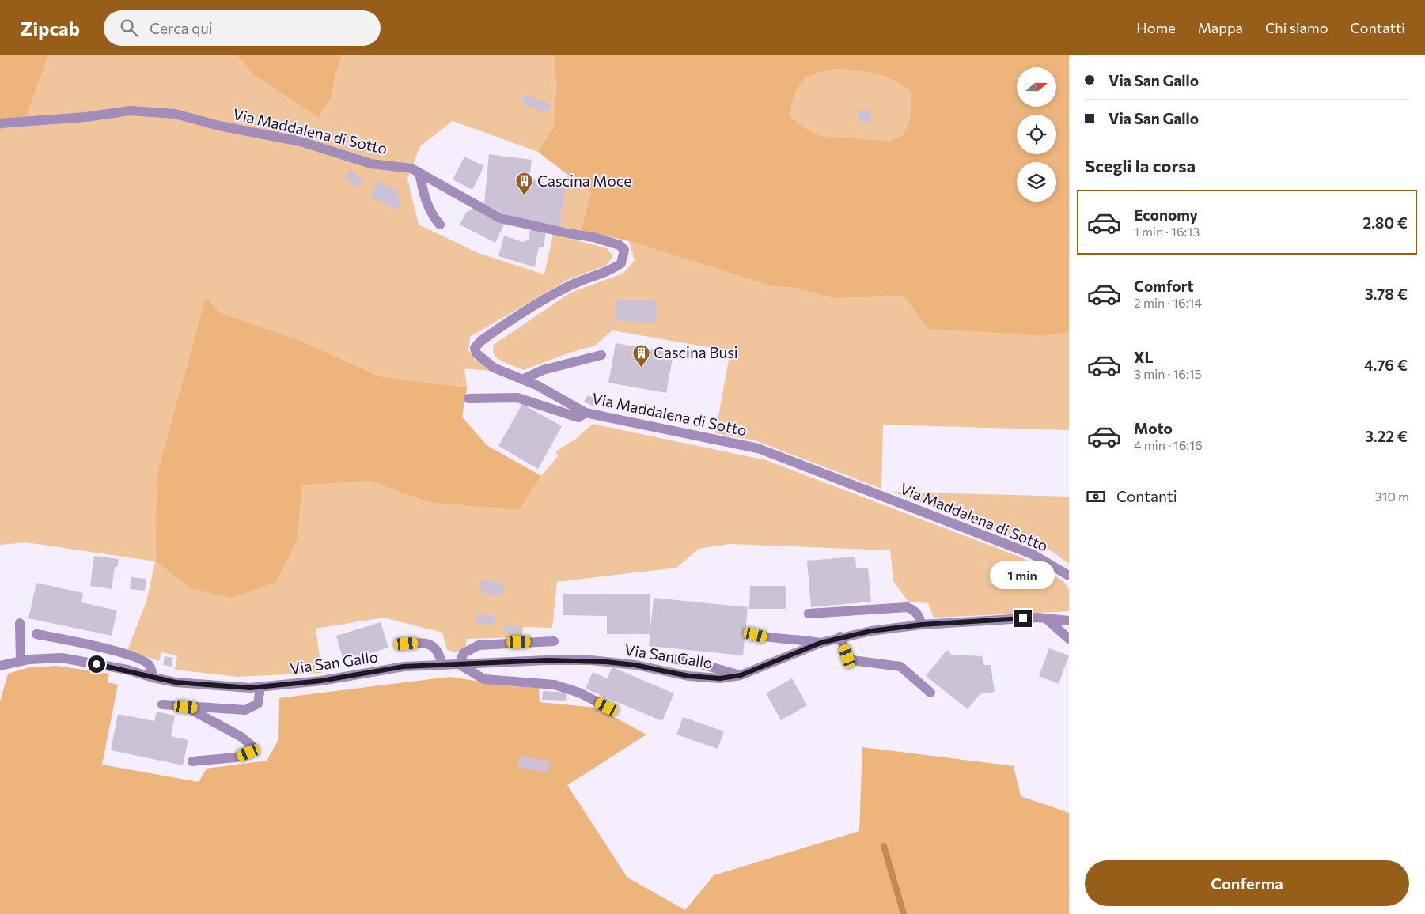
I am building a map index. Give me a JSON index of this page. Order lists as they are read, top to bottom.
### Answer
{
  "streets": {
    "street": ["Via Maddalena di Sotto", "Via San Gallo"]
  },
  "places": {
    "building": ["Cascina Moce", "Cascina Busi"]
  },
  "north": "right",
  "page": {
    "header": "Zipcab",
    "search": "Cerca qui",
    "nav": [
      "Home",
      "Mappa",
      "Chi siamo",
      "Contatti"
    ],
    "banner": ["Via San Gallo", "Via San Gallo"],
    "heading": "Scegli la corsa",
    "list": [
      {
        "name": "Economy",
        "note": "1 min · 16:13",
        "value": "2.80 €"
      },
      {
        "name": "Comfort",
        "note": "2 min · 16:14",
        "value": "3.78 €"
      },
      {
        "name": "XL",
        "note": "3 min · 16:15",
        "value": "4.76 €"
      },
      {
        "name": "Moto",
        "note": "4 min · 16:16",
        "value": "3.22 €"
      }
    ],
    "pay": ["Contanti", "310 m"],
    "bubble": "1 min",
    "buttons": "Conferma"
  }
}
